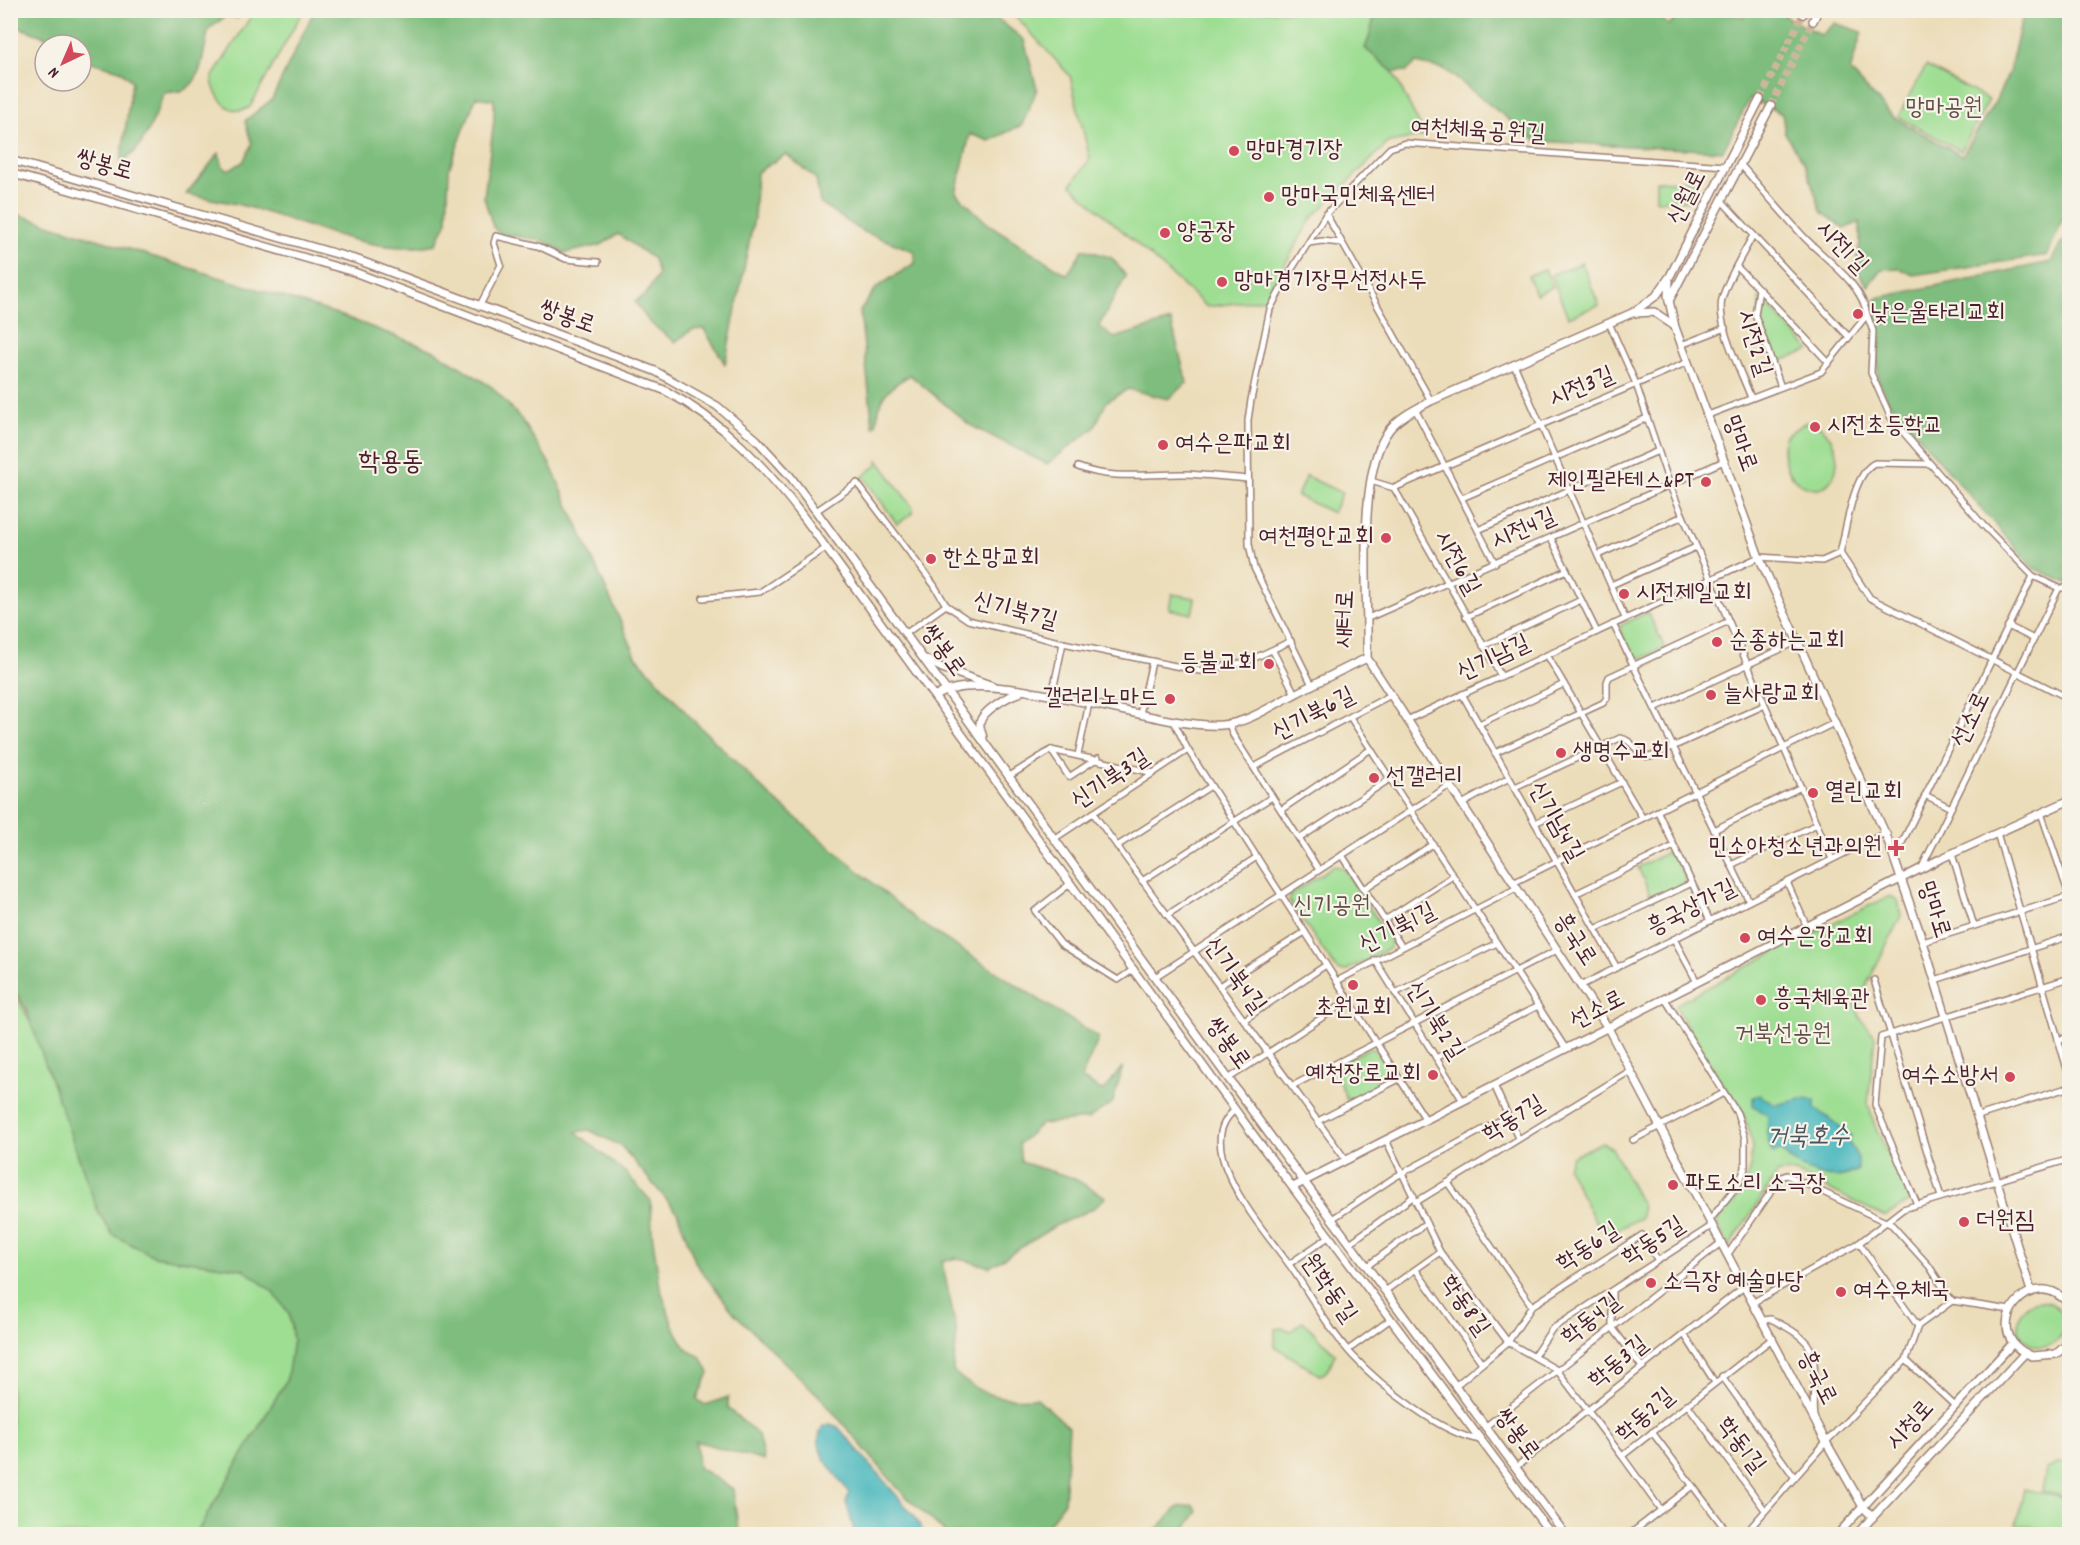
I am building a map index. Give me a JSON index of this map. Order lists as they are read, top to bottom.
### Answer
{
  "streets": {
    "street": [
      "여천체육공원길",
      "쌍봉로",
      "신월로",
      "시전1길",
      "시전2길",
      "시전3길",
      "망마로",
      "시전4길",
      "시전6길",
      "신기북7길",
      "새터로",
      "신기남길",
      "신기북6길",
      "선소로",
      "신기북3길",
      "신기남4길",
      "흥국상가길",
      "신기북1길",
      "흥국로",
      "신기북4길",
      "신기북2길",
      "학동7길",
      "학동5길",
      "학동6길",
      "원학동길",
      "학동8길",
      "학동4길",
      "학동3길",
      "학동2길",
      "시청로",
      "학동1길"
    ]
  },
  "crossings": [
    ["여천체육공원길", "신월로"],
    ["여천체육공원길", "신기북7길"],
    ["여천체육공원길", "새터로"],
    ["쌍봉로", "신기북7길"],
    ["쌍봉로", "새터로"],
    ["쌍봉로", "선소로"],
    ["쌍봉로", "신기북3길"],
    ["쌍봉로", "원학동길"],
    ["쌍봉로", "학동8길"],
    ["쌍봉로", "학동4길"],
    ["쌍봉로", "학동3길"],
    ["신월로", "시전1길"],
    ["신월로", "망마로"],
    ["신월로", "새터로"],
    ["시전3길", "시전4길"],
    ["시전3길", "새터로"],
    ["시전3길", "신기남길"],
    ["시전3길", "흥국상가길"],
    ["시전3길", "신기북1길"],
    ["망마로", "신기남길"],
    ["망마로", "선소로"],
    ["망마로", "흥국상가길"],
    ["망마로", "신기북1길"],
    ["시전4길", "시전6길"],
    ["시전4길", "새터로"],
    ["시전4길", "신기남길"],
    ["시전6길", "신기남길"],
    ["새터로", "신기북6길"],
    ["새터로", "흥국로"],
    ["신기남길", "신기남4길"],
    ["신기남길", "흥국로"],
    ["신기북6길", "신기북1길"],
    ["신기북6길", "흥국로"],
    ["선소로", "신기북1길"],
    ["선소로", "흥국로"],
    ["선소로", "신기북4길"],
    ["선소로", "신기북2길"],
    ["선소로", "학동8길"],
    ["신기북3길", "신기북4길"],
    ["신기남4길", "흥국상가길"],
    ["신기남4길", "신기북1길"],
    ["흥국상가길", "흥국로"],
    ["신기북1길", "흥국로"],
    ["신기북1길", "신기북2길"],
    ["흥국로", "학동7길"],
    ["흥국로", "학동5길"],
    ["흥국로", "학동4길"],
    ["흥국로", "학동3길"],
    ["흥국로", "학동2길"],
    ["흥국로", "시청로"],
    ["흥국로", "학동1길"],
    ["학동7길", "학동8길"],
    ["학동5길", "학동6길"],
    ["학동5길", "학동8길"],
    ["학동6길", "학동8길"],
    ["학동8길", "학동4길"],
    ["학동8길", "학동3길"],
    ["학동8길", "학동2길"],
    ["학동2길", "학동1길"]
  ],
  "districts": ["학용동"],
  "water": ["거북호수"],
  "parks": ["망마공원", "신기공원", "거북선공원"],
  "places": {
    "other": [
      "망마경기장",
      "망마국민체육센터",
      "양궁장",
      "망마경기장무선정사두",
      "낮은울타리교회",
      "시전초등학교",
      "여수은파교회",
      "제인필라테스&PT",
      "여천평안교회",
      "한소망교회",
      "시전제일교회",
      "순종하는교회",
      "등불교회",
      "늘사랑교회",
      "갤러리노마드",
      "생명수교회",
      "선갤러리",
      "열린교회",
      "여수은강교회",
      "초원교회",
      "흥국체육관",
      "예천장로교회",
      "여수소방서",
      "파도소리 소극장",
      "더원짐",
      "소극장 예술마당",
      "여수우체국"
    ],
    "health": ["민소아청소년과의원"]
  },
  "north": "bottom left"
}
